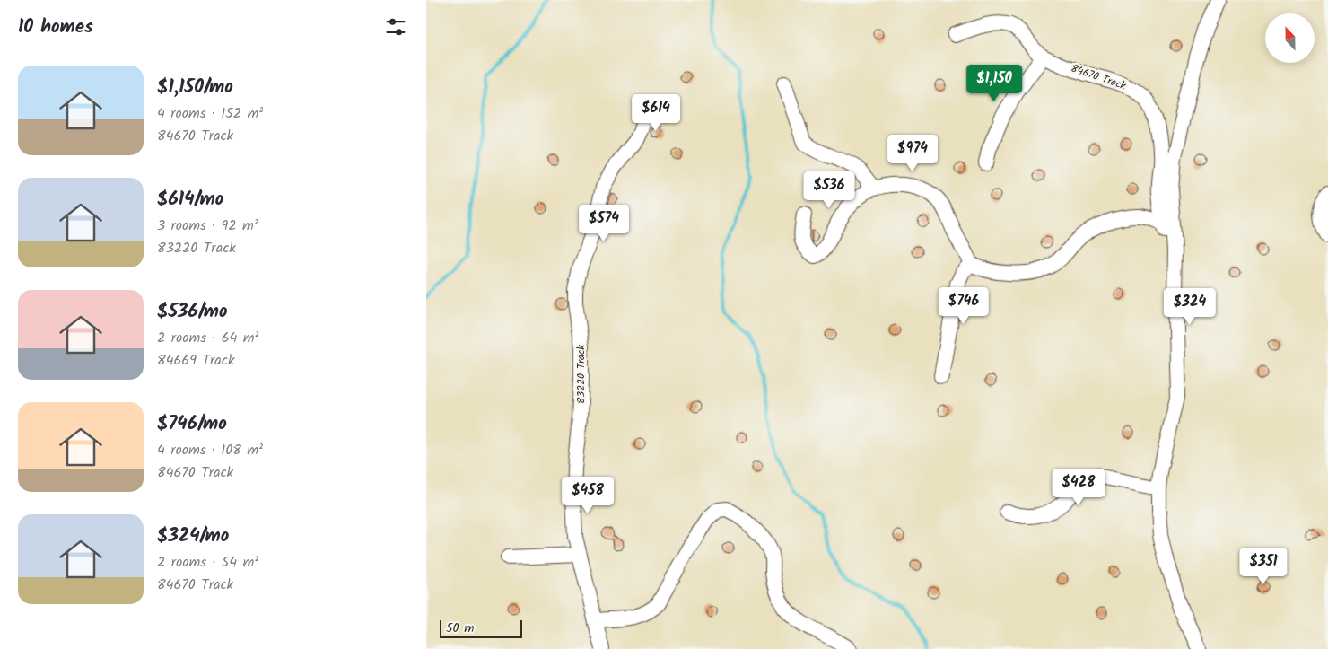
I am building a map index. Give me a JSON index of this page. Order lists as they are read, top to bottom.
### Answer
{
  "streets": {
    "street": ["84670 Track", "83220 Track"]
  },
  "scale_bar": "50 m",
  "north": "top",
  "page": {
    "heading": "10 homes",
    "list": [
      {
        "name": "$1,150/mo",
        "note": "4 rooms · 152 m² · 84670 Track"
      },
      {
        "name": "$614/mo",
        "note": "3 rooms · 92 m² · 83220 Track"
      },
      {
        "name": "$536/mo",
        "note": "2 rooms · 64 m² · 84669 Track"
      },
      {
        "name": "$746/mo",
        "note": "4 rooms · 108 m² · 84670 Track"
      },
      {
        "name": "$324/mo",
        "note": "2 rooms · 54 m² · 84670 Track"
      }
    ],
    "price": [
      "$1,150",
      "$614",
      "$974",
      "$536",
      "$574",
      "$746",
      "$324",
      "$428",
      "$458",
      "$351"
    ],
    "scale": "50 m"
  }
}
